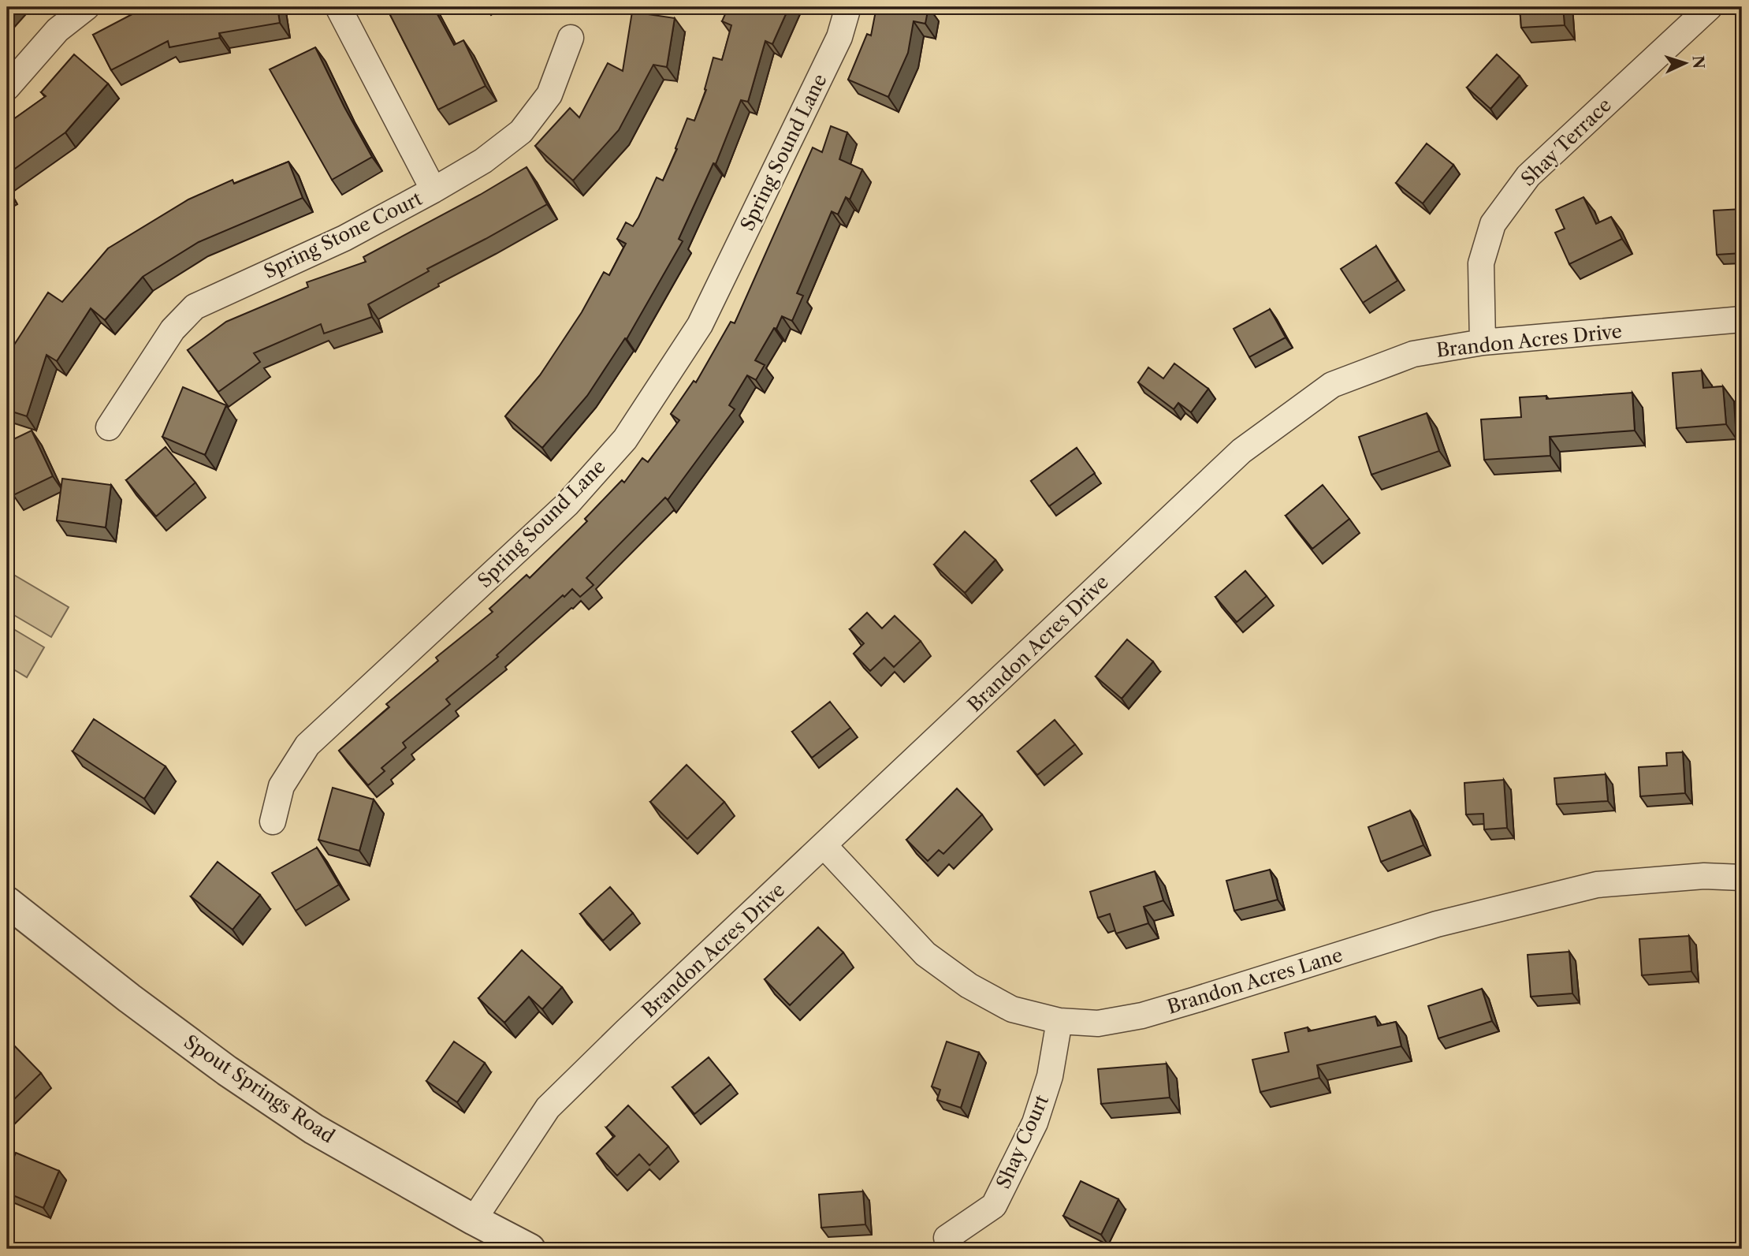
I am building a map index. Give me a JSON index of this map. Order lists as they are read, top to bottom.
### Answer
{
  "streets": {
    "street": [
      "Shay Terrace",
      "Spring Sound Lane",
      "Spring Stone Court",
      "Brandon Acres Drive",
      "Brandon Acres Lane",
      "Spout Springs Road",
      "Shay Court"
    ]
  },
  "crossings": [
    ["Shay Terrace", "Brandon Acres Drive"],
    ["Brandon Acres Drive", "Brandon Acres Lane"],
    ["Brandon Acres Drive", "Spout Springs Road"],
    ["Brandon Acres Lane", "Shay Court"]
  ],
  "north": "right"
}
